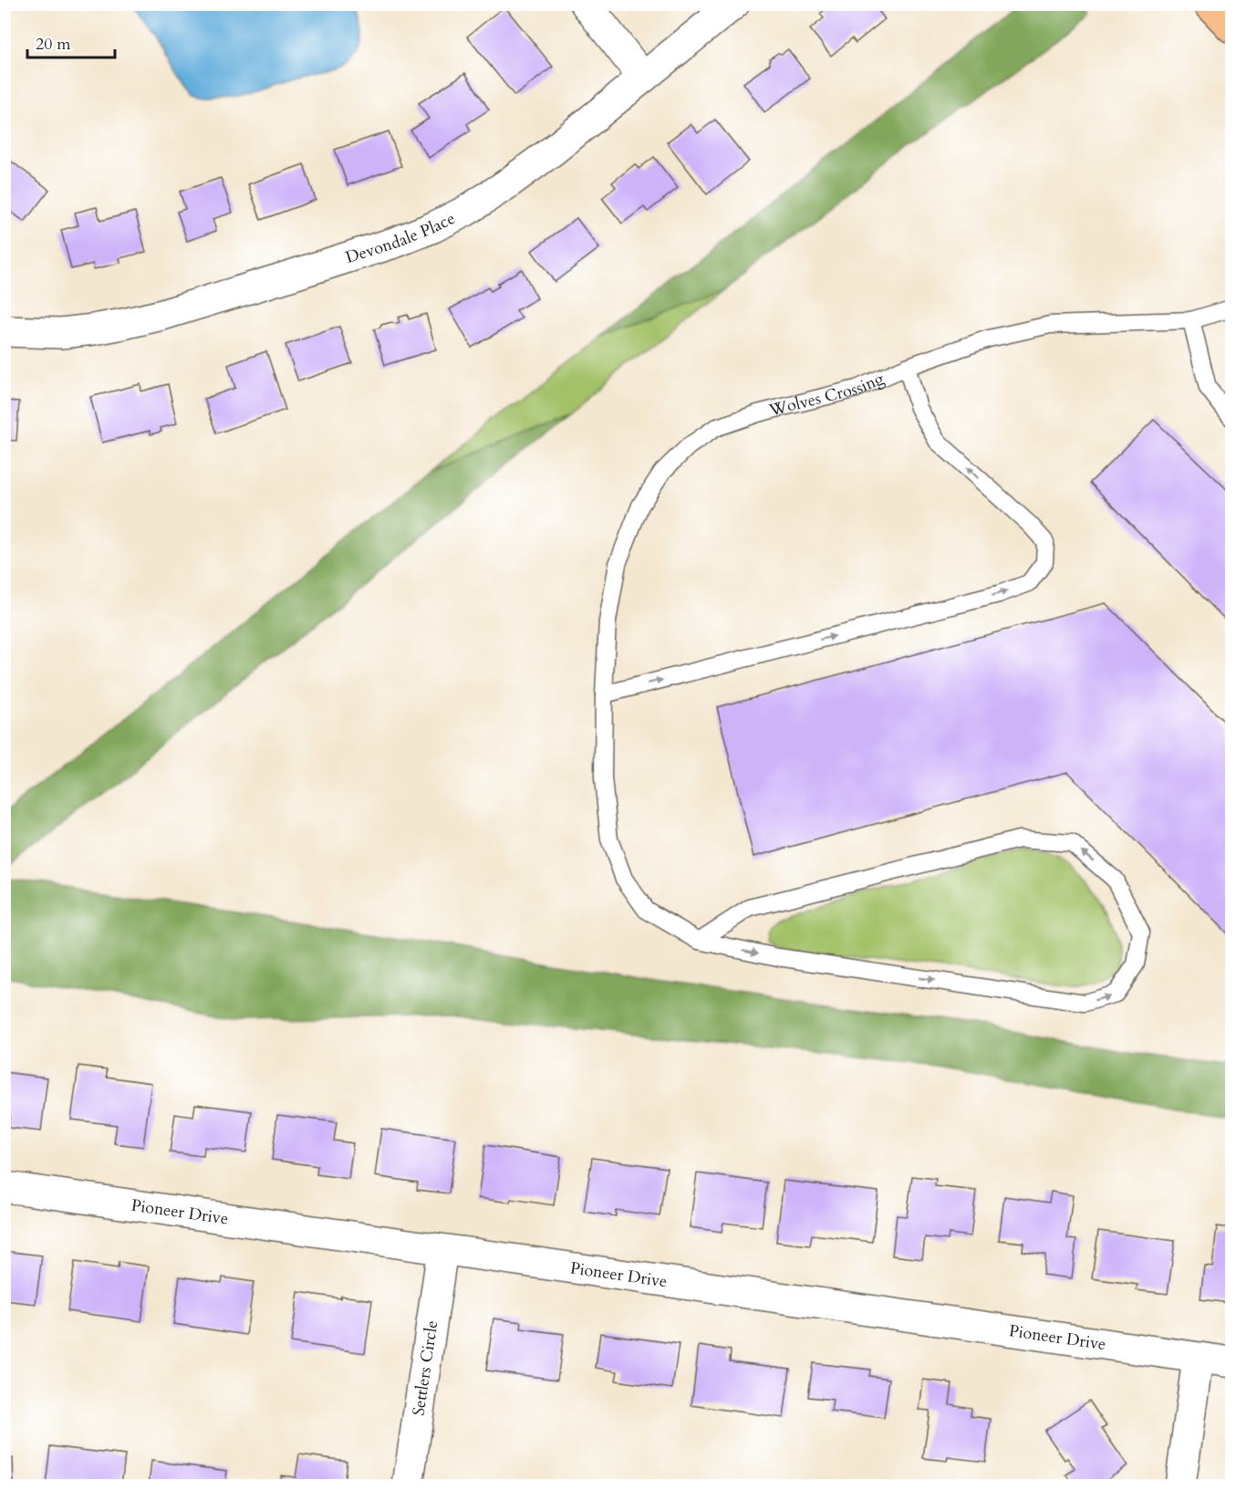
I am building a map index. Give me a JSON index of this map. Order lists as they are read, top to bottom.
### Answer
{
  "streets": {
    "street": ["Devondale Place", "Pioneer Drive", "Settlers Circle"],
    "lane": ["Wolves Crossing"]
  },
  "crossings": [
    ["Pioneer Drive", "Settlers Circle"]
  ],
  "scale_bar": "20 m"
}
